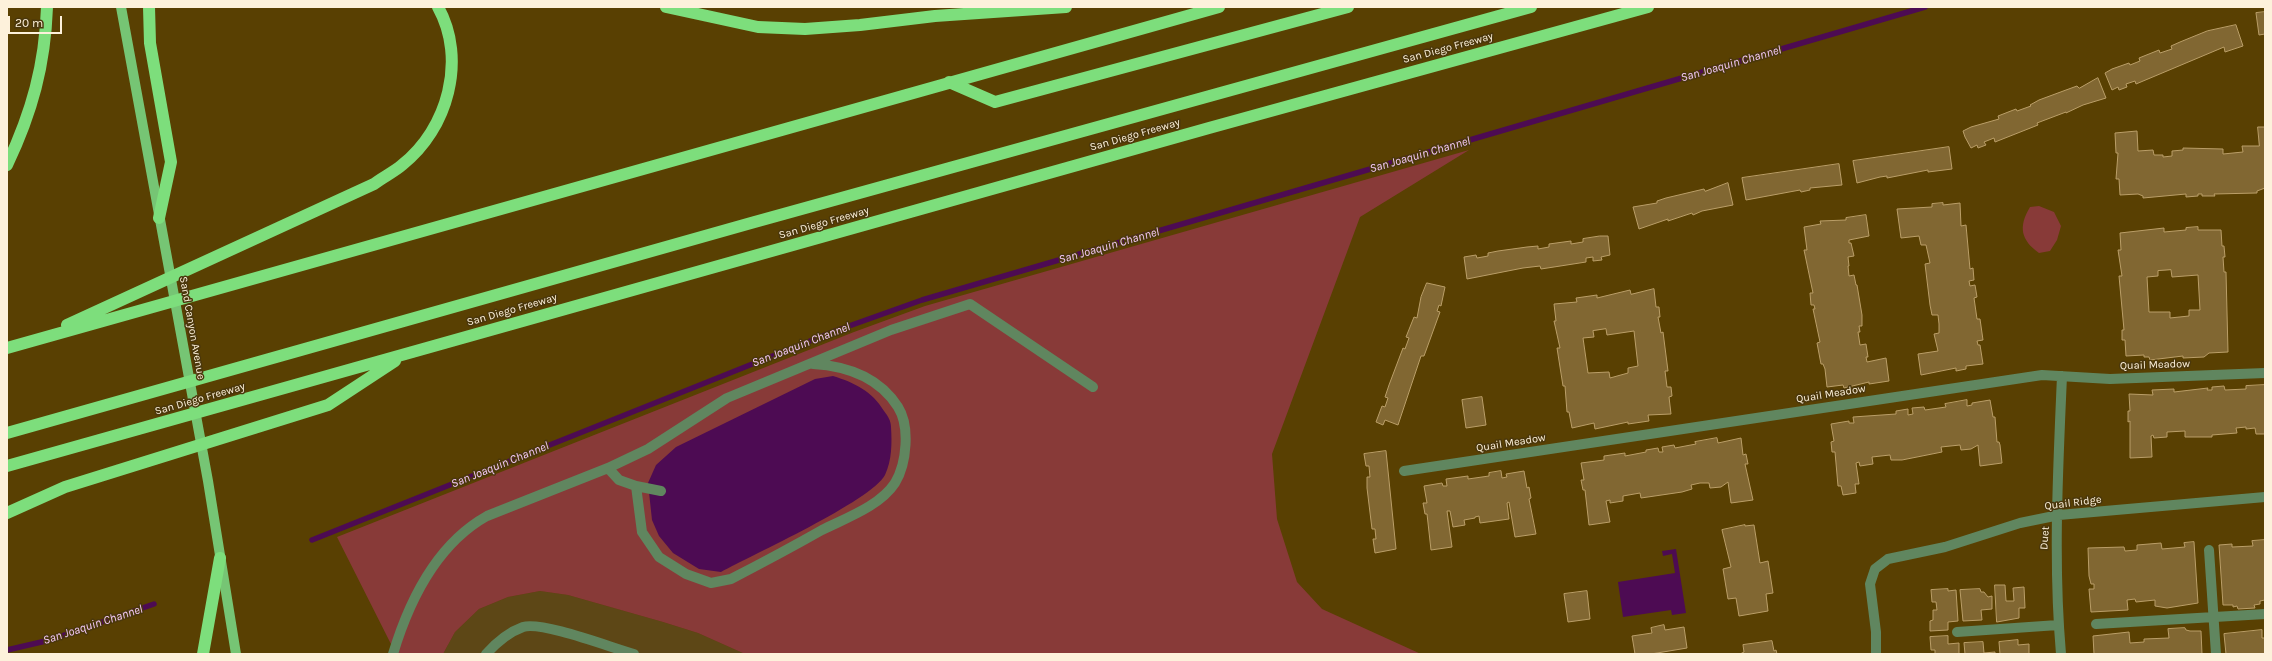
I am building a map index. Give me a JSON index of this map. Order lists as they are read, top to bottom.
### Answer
{
  "streets": {
    "highway": ["San Diego Freeway"],
    "main road": ["Sand Canyon Avenue"],
    "street": ["Quail Meadow", "Quail Ridge", "Duet"]
  },
  "crossings": [
    ["Quail Meadow", "Duet"],
    ["Quail Ridge", "Duet"]
  ],
  "water": ["San Joaquin Channel"],
  "scale_bar": "20 m"
}
